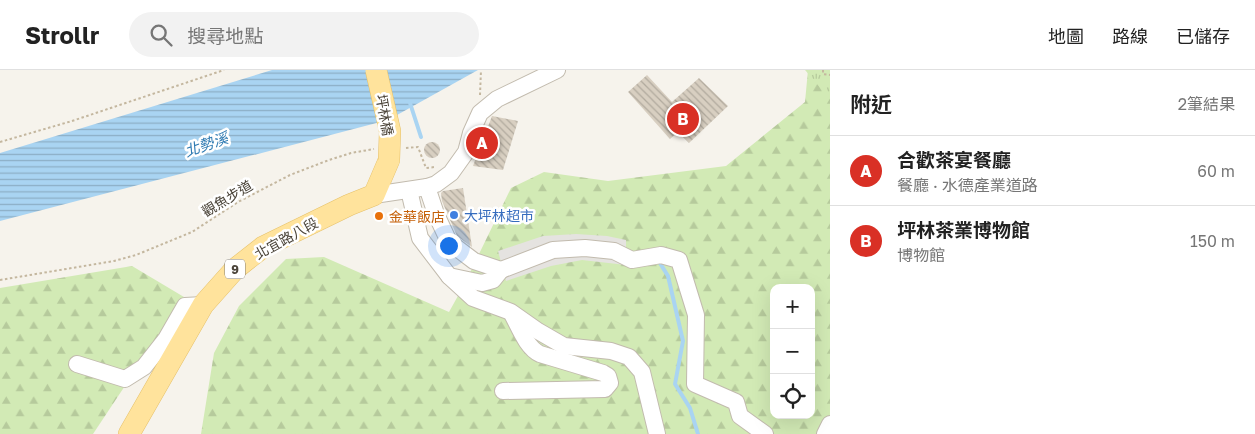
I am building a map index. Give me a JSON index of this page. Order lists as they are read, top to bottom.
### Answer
{
  "streets": {
    "main road": ["坪林橋", "北宜路八段", "9"],
    "path": ["觀魚步道"]
  },
  "crossings": [
    ["坪林橋", "觀魚步道"]
  ],
  "water": ["北勢溪"],
  "places": ["大坪林超市", "金華飯店"],
  "page": {
    "header": "Strollr",
    "search": "搜尋地點",
    "nav": ["地圖", "路線", "已儲存"],
    "heading": ["附近", "2筆結果"],
    "pins": ["B", "A"],
    "list": [
      {
        "mark": "A",
        "name": "合歡茶宴餐廳",
        "note": "餐廳 · 水德產業道路",
        "value": "60 m"
      },
      {
        "mark": "B",
        "name": "坪林茶業博物館",
        "note": "博物館",
        "value": "150 m"
      }
    ],
    "map_buttons": ["+", "−"]
  }
}
